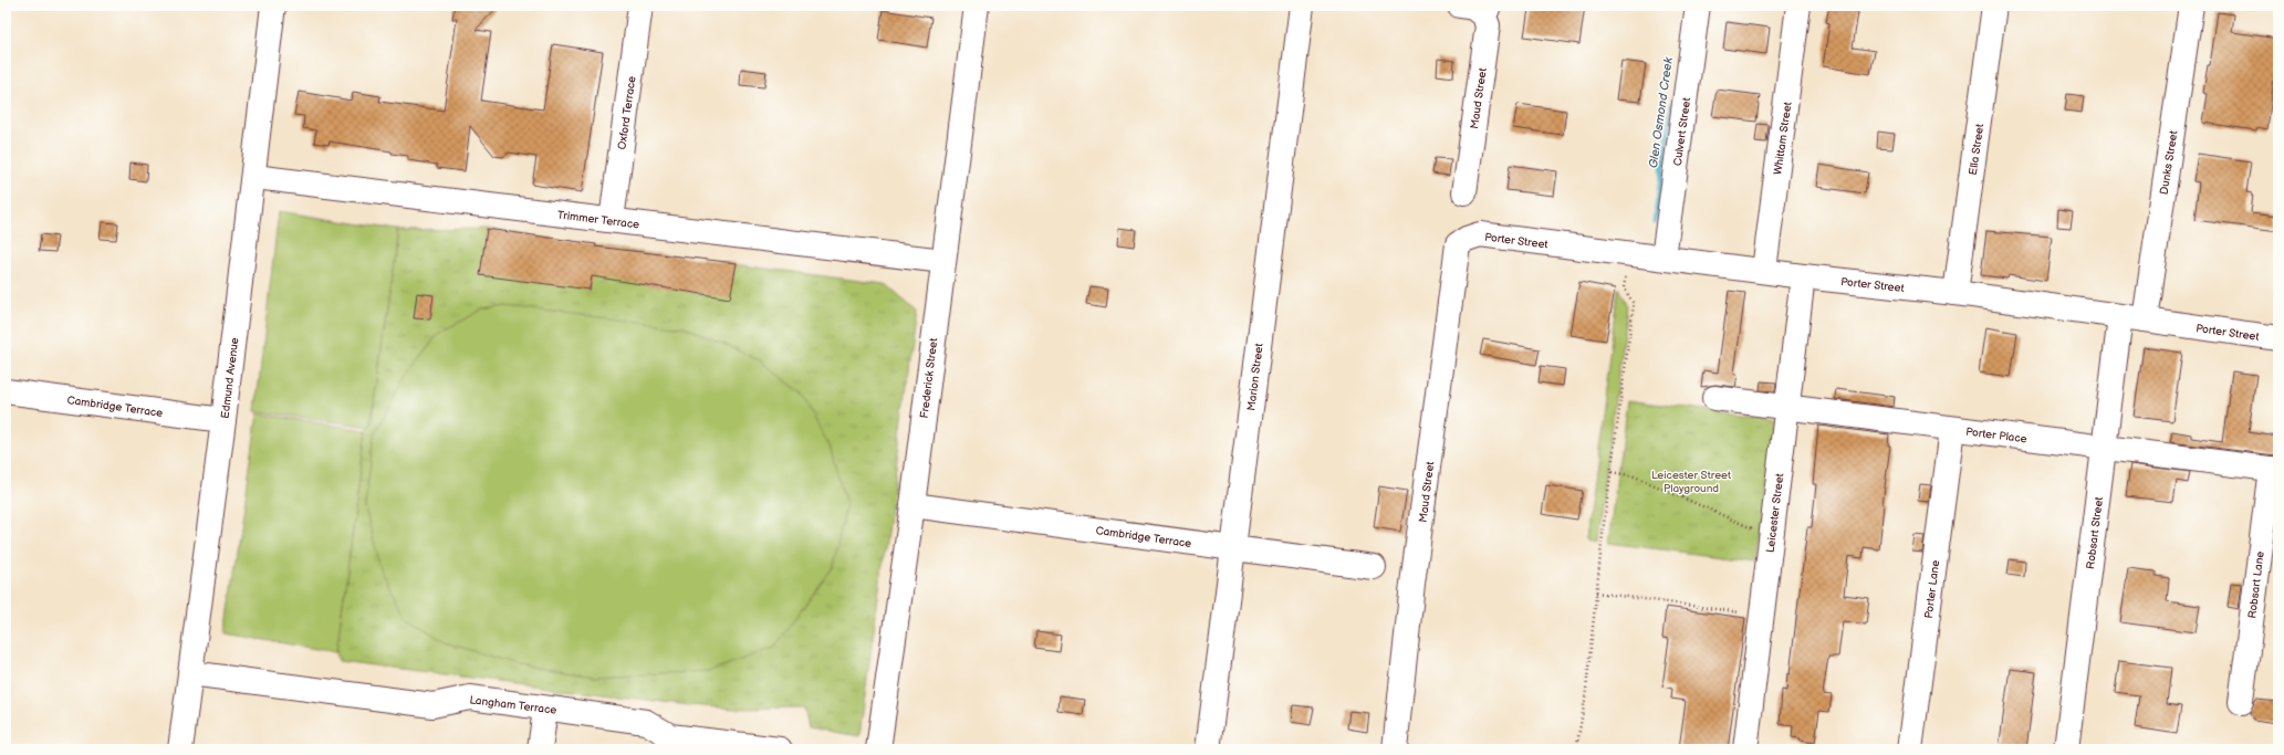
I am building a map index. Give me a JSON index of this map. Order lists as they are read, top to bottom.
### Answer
{
  "streets": {
    "street": [
      "Maud Street",
      "Oxford Terrace",
      "Culvert Street",
      "Whittam Street",
      "Ella Street",
      "Dunks Street",
      "Trimmer Terrace",
      "Porter Street",
      "Marion Street",
      "Edmund Avenue",
      "Frederick Street",
      "Cambridge Terrace",
      "Porter Place",
      "Leicester Street",
      "Robsart Street",
      "Robsart Lane",
      "Porter Lane",
      "Langham Terrace"
    ]
  },
  "crossings": [
    ["Maud Street", "Porter Street"],
    ["Oxford Terrace", "Trimmer Terrace"],
    ["Culvert Street", "Porter Street"],
    ["Whittam Street", "Porter Street"],
    ["Ella Street", "Porter Street"],
    ["Dunks Street", "Porter Street"],
    ["Trimmer Terrace", "Edmund Avenue"],
    ["Trimmer Terrace", "Frederick Street"],
    ["Porter Street", "Leicester Street"],
    ["Porter Street", "Robsart Street"],
    ["Marion Street", "Cambridge Terrace"],
    ["Edmund Avenue", "Cambridge Terrace"],
    ["Edmund Avenue", "Langham Terrace"],
    ["Frederick Street", "Cambridge Terrace"],
    ["Porter Place", "Leicester Street"],
    ["Porter Place", "Robsart Street"],
    ["Porter Place", "Robsart Lane"],
    ["Porter Place", "Porter Lane"]
  ],
  "water": ["Glen Osmond Creek"],
  "parks": ["Leicester Street Playground"]
}
